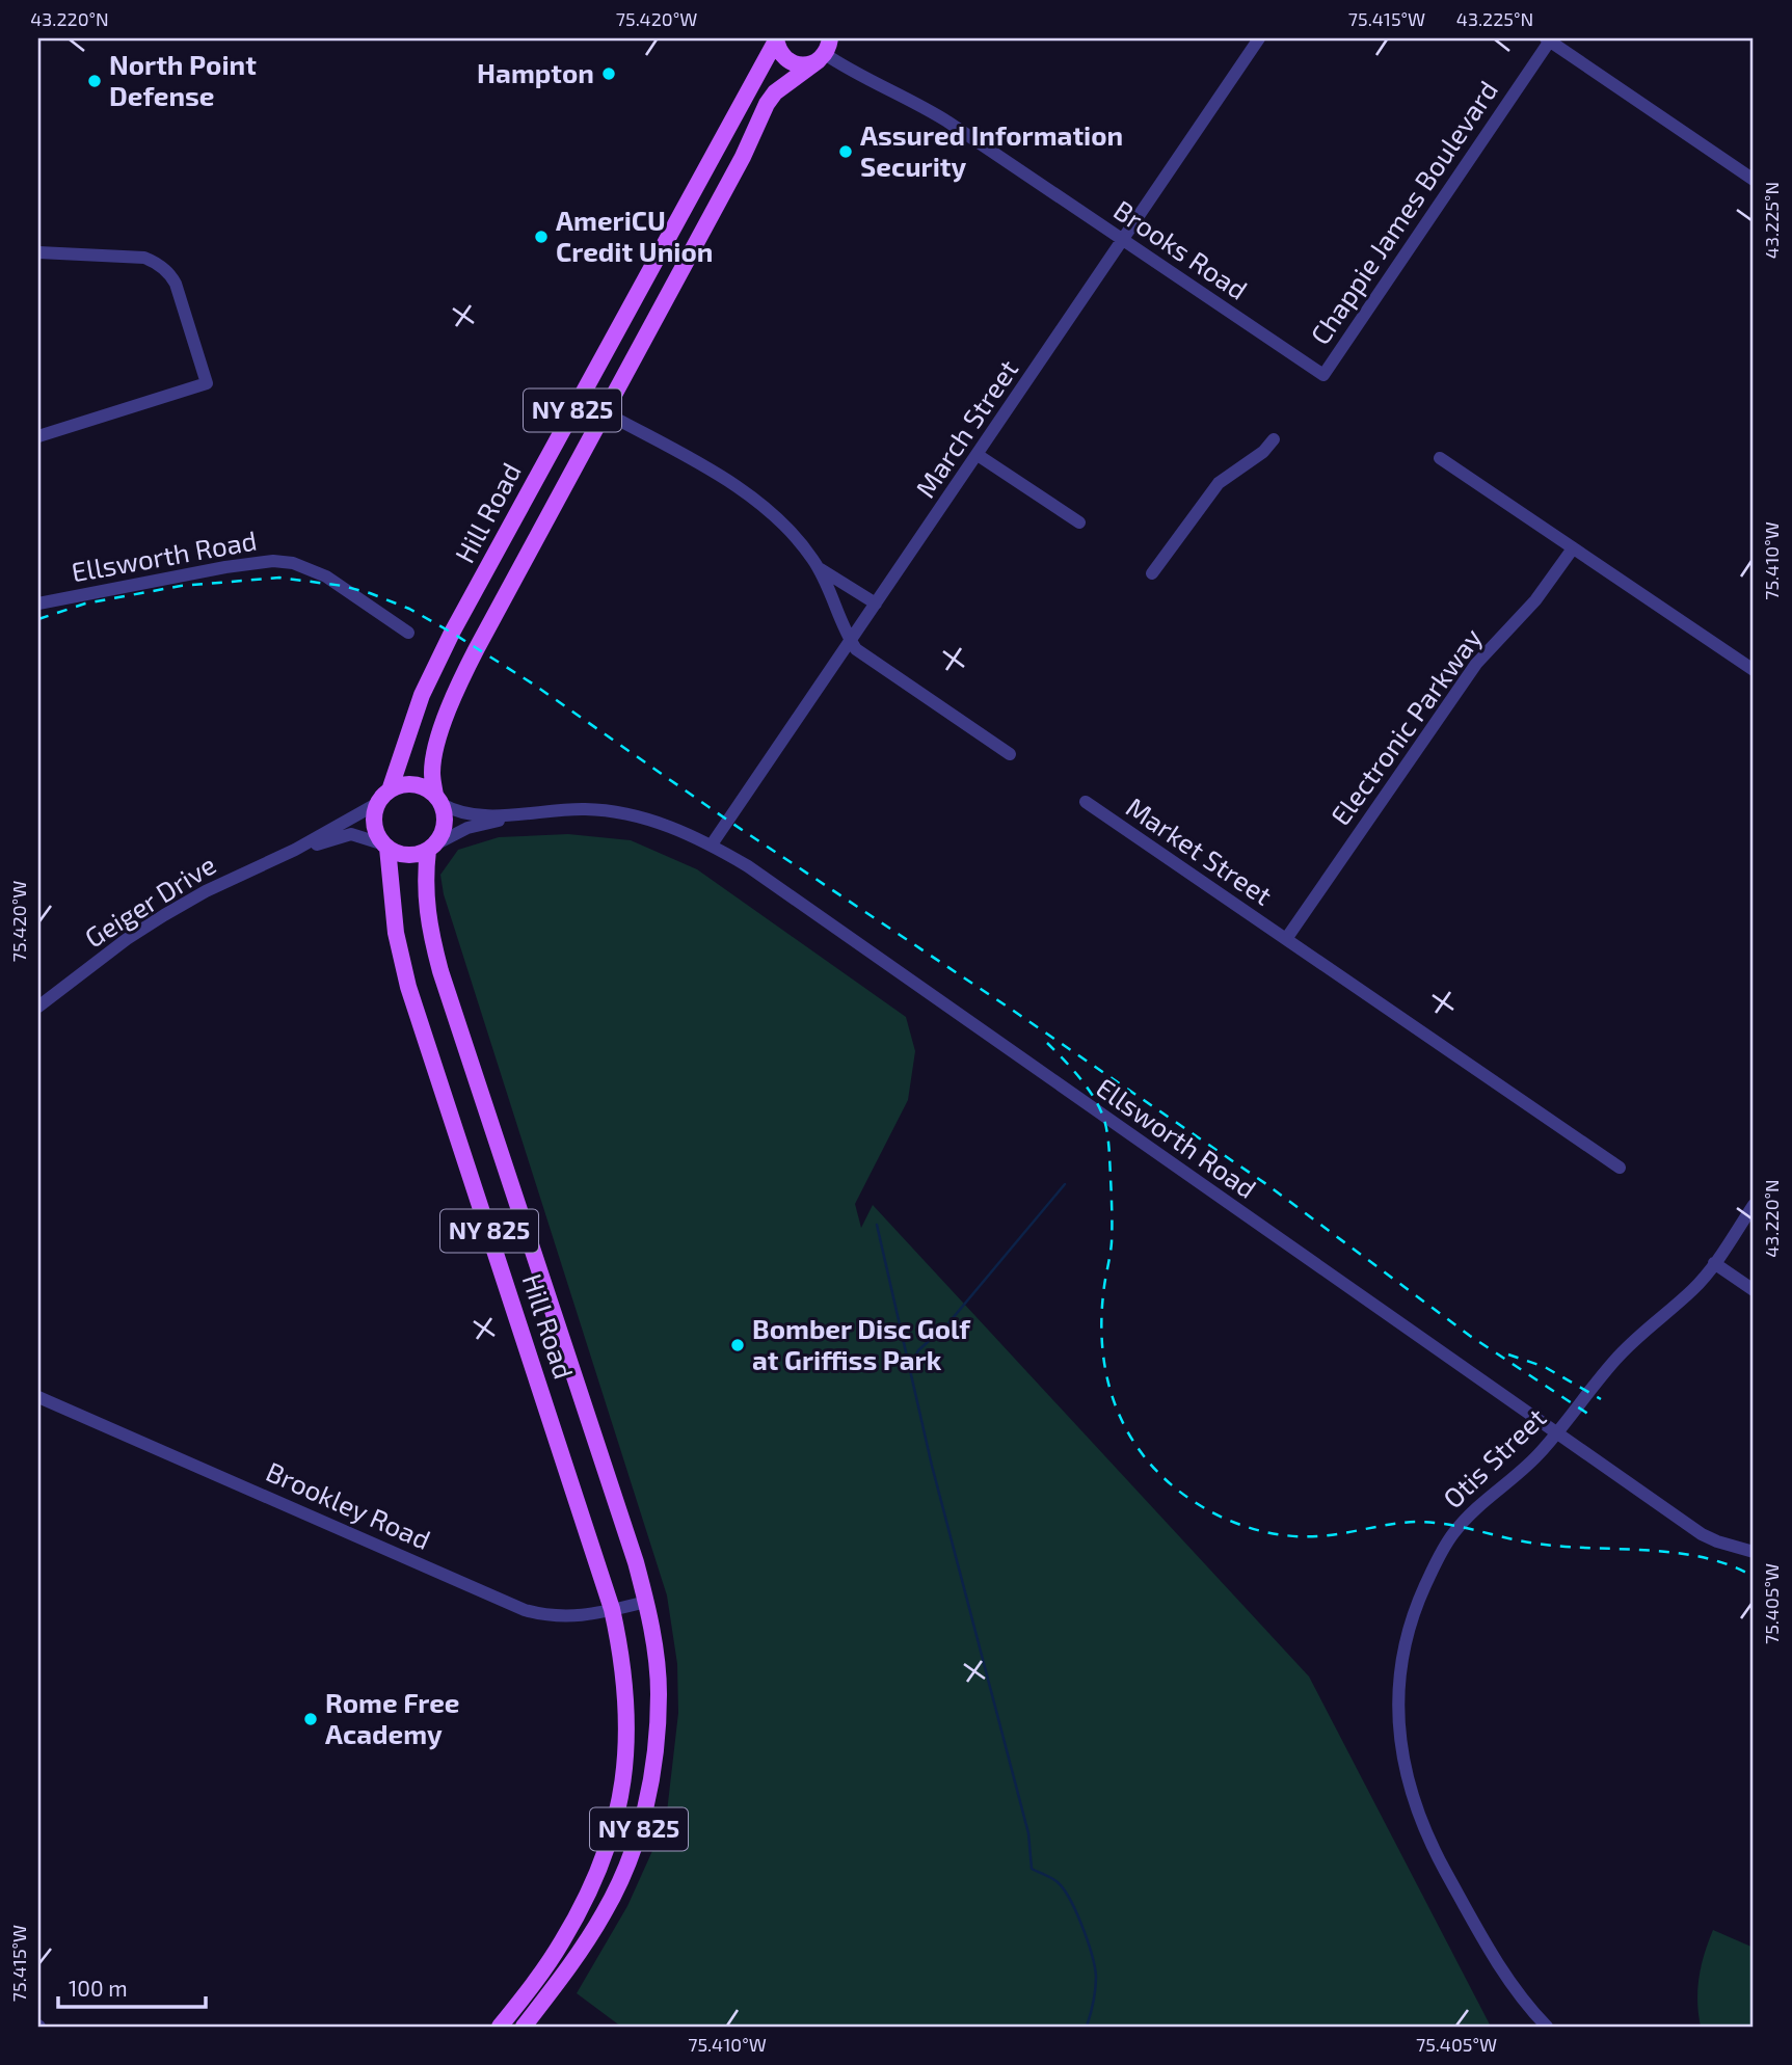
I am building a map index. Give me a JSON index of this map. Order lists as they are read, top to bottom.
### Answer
{
  "streets": {
    "main road": ["NY 825", "Hill Road"],
    "street": [
      "Chappie James Boulevard",
      "Brooks Road",
      "March Street",
      "Ellsworth Road",
      "Electronic Parkway",
      "Market Street",
      "Geiger Drive",
      "Otis Street",
      "Brookley Road"
    ]
  },
  "crossings": [
    ["Chappie James Boulevard", "Brooks Road"],
    ["Brooks Road", "March Street"],
    ["Brooks Road", "Hill Road"],
    ["NY 825", "Hill Road"],
    ["NY 825", "Ellsworth Road"],
    ["NY 825", "Geiger Drive"],
    ["NY 825", "Brookley Road"],
    ["March Street", "Ellsworth Road"],
    ["Hill Road", "Ellsworth Road"],
    ["Hill Road", "Geiger Drive"],
    ["Hill Road", "Brookley Road"],
    ["Ellsworth Road", "Geiger Drive"],
    ["Ellsworth Road", "Otis Street"],
    ["Electronic Parkway", "Market Street"]
  ],
  "places": [
    "Hampton",
    "North Point Defense",
    "Assured Information Security",
    "AmeriCU Credit Union",
    "Bomber Disc Golf at Griffiss Park",
    "Rome Free Academy"
  ],
  "scale_bar": "100 m",
  "coordinates": [
    "43.220°N",
    "75.420°W",
    "75.415°W",
    "43.225°N",
    "75.410°W",
    "75.405°W"
  ]
}
